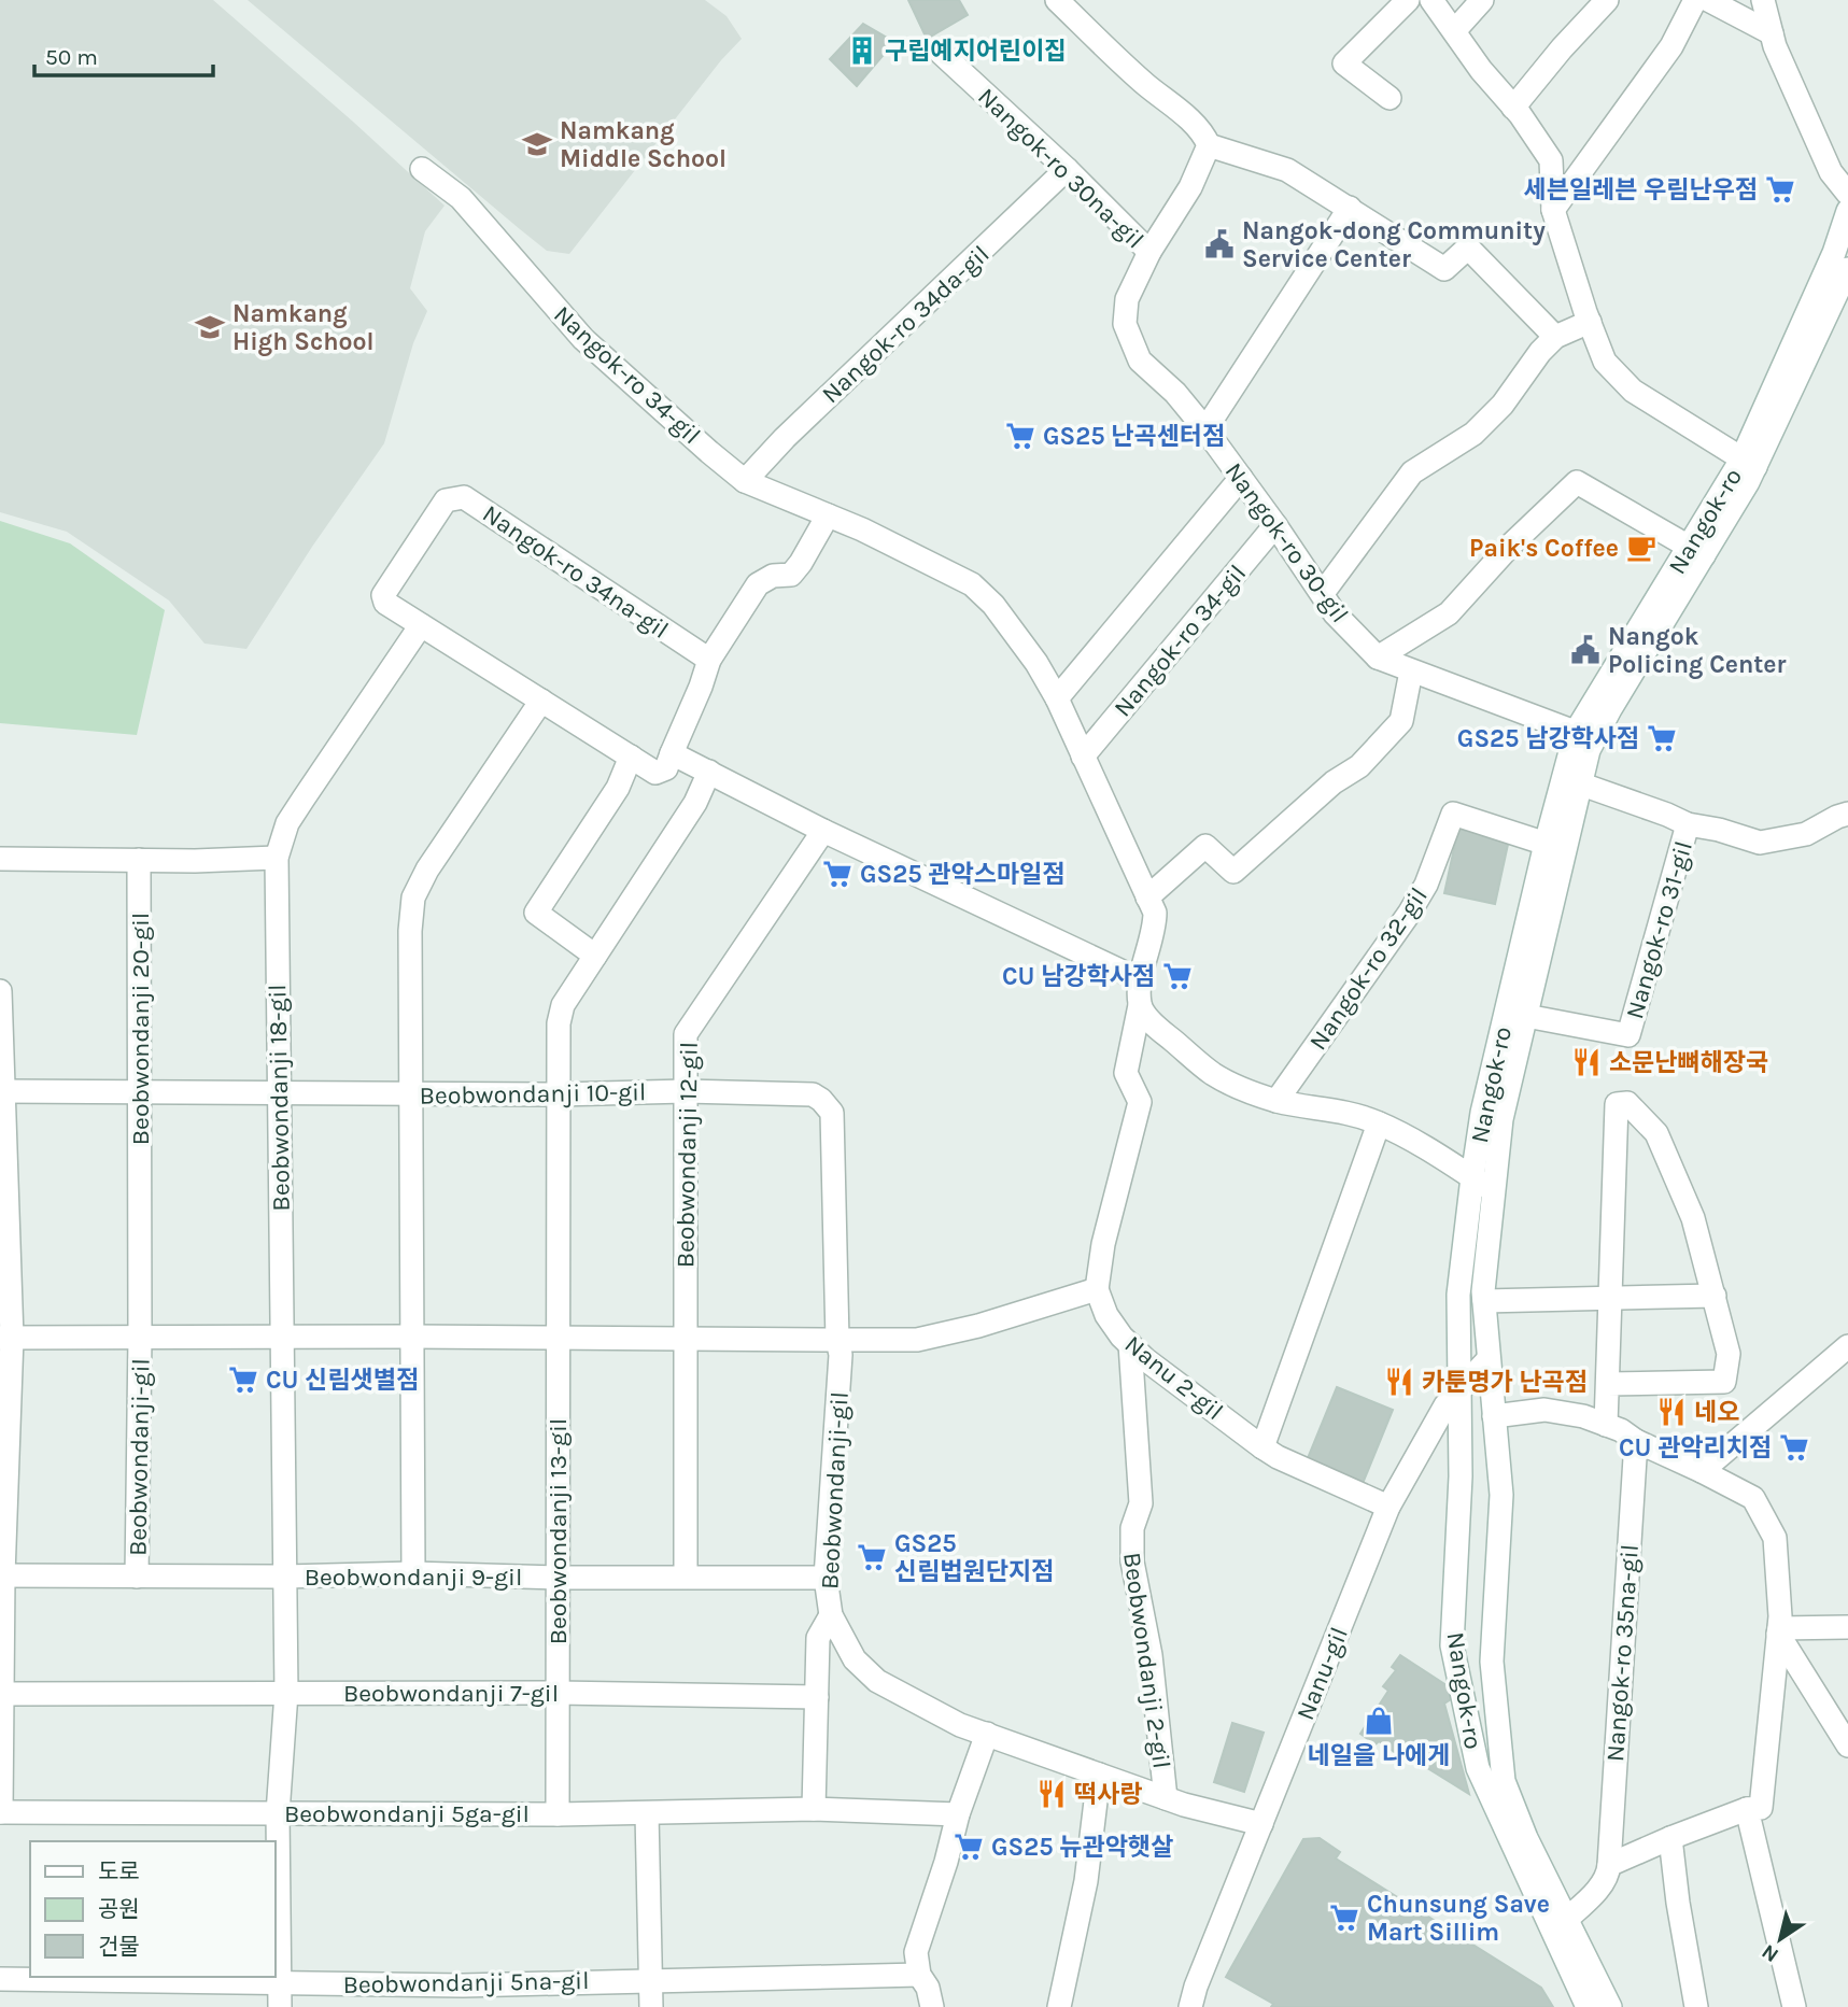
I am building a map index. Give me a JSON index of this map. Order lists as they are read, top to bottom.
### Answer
{
  "streets": {
    "street": [
      "Nangok-ro 30na-gil",
      "Nangok-ro 34da-gil",
      "Nangok-ro 34-gil",
      "Nangok-ro",
      "Nangok-ro 30-gil",
      "Nangok-ro 34na-gil",
      "Nangok-ro 31-gil",
      "Nangok-ro 32-gil",
      "Beobwondanji 20-gil",
      "Beobwondanji 10-gil",
      "Beobwondanji 18-gil",
      "Beobwondanji 12-gil",
      "Nanu 2-gil",
      "Beobwondanji-gil",
      "Beobwondanji 13-gil",
      "Beobwondanji 9-gil",
      "Nangok-ro 35na-gil",
      "Beobwondanji 2-gil",
      "Nanu-gil",
      "Beobwondanji 7-gil",
      "Beobwondanji 5ga-gil",
      "Beobwondanji 5na-gil"
    ]
  },
  "crossings": [
    ["Nangok-ro 30na-gil", "Nangok-ro 34da-gil"],
    ["Nangok-ro 30na-gil", "Nangok-ro 30-gil"],
    ["Nangok-ro 34da-gil", "Nangok-ro 34-gil"],
    ["Nangok-ro 34-gil", "Nangok-ro 30-gil"],
    ["Nangok-ro 34-gil", "Nanu 2-gil"],
    ["Nangok-ro", "Nangok-ro 30-gil"],
    ["Nangok-ro", "Nangok-ro 31-gil"],
    ["Nangok-ro", "Nangok-ro 32-gil"],
    ["Nangok-ro", "Nanu-gil"],
    ["Nangok-ro 34na-gil", "Beobwondanji 18-gil"],
    ["Beobwondanji 20-gil", "Beobwondanji 10-gil"],
    ["Beobwondanji 20-gil", "Beobwondanji-gil"],
    ["Beobwondanji 10-gil", "Beobwondanji 18-gil"],
    ["Beobwondanji 10-gil", "Beobwondanji 12-gil"],
    ["Beobwondanji 10-gil", "Beobwondanji-gil"],
    ["Beobwondanji 10-gil", "Beobwondanji 13-gil"],
    ["Beobwondanji 18-gil", "Beobwondanji-gil"],
    ["Beobwondanji 18-gil", "Beobwondanji 9-gil"],
    ["Beobwondanji 18-gil", "Beobwondanji 7-gil"],
    ["Beobwondanji 18-gil", "Beobwondanji 5ga-gil"],
    ["Beobwondanji 12-gil", "Beobwondanji-gil"],
    ["Nanu 2-gil", "Beobwondanji 2-gil"],
    ["Nanu 2-gil", "Nanu-gil"],
    ["Beobwondanji-gil", "Beobwondanji 13-gil"],
    ["Beobwondanji-gil", "Beobwondanji 9-gil"],
    ["Beobwondanji-gil", "Beobwondanji 2-gil"],
    ["Beobwondanji-gil", "Nanu-gil"],
    ["Beobwondanji 13-gil", "Beobwondanji 9-gil"],
    ["Beobwondanji 13-gil", "Beobwondanji 7-gil"],
    ["Beobwondanji 13-gil", "Beobwondanji 5ga-gil"]
  ],
  "places": {
    "building": ["구립예지어린이집"],
    "school or university": ["Namkang Middle School", "Namkang High School"],
    "supermarket": [
      "세븐일레븐 우림난우점",
      "GS25 난곡센터점",
      "GS25 남강학사점",
      "GS25 관악스마일점",
      "CU 남강학사점",
      "CU 신림샛별점",
      "CU 관악리치점",
      "GS25 신림법원단지점",
      "GS25 뉴관악햇살",
      "Chunsung Save Mart Sillim"
    ],
    "public building": ["Nangok-dong Community Service Center", "Nangok Policing Center"],
    "cafe": ["Paik's Coffee"],
    "restaurant": [
      "소문난뼈해장국",
      "카툰명가 난곡점",
      "네오",
      "떡사랑"
    ],
    "shop": ["네일을 나에게"]
  },
  "legend": ["도로", "공원", "건물"],
  "scale_bar": "50 m",
  "north": "bottom left"
}
